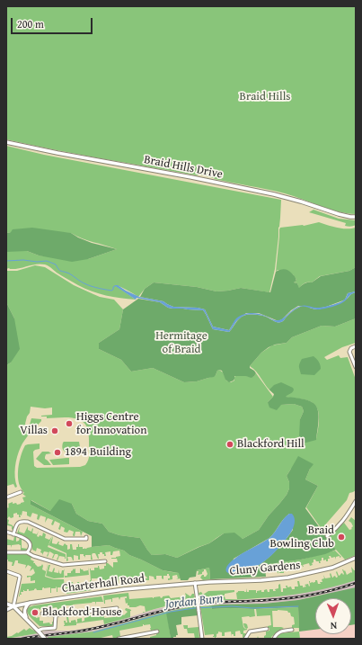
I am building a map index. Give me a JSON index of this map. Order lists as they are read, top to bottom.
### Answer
{
  "streets": {
    "street": ["Braid Hills Drive", "Cluny Gardens", "Charterhall Road"]
  },
  "crossings": [
    ["Cluny Gardens", "Charterhall Road"]
  ],
  "water": ["Jordan Burn"],
  "parks": ["Braid Hills", "Hermitage of Braid"],
  "places": [
    "Higgs Centre for Innovation",
    "Villas",
    "Blackford Hill",
    "1894 Building",
    "Braid Bowling Club",
    "Blackford House"
  ],
  "scale_bar": "200 m",
  "north": "bottom"
}
